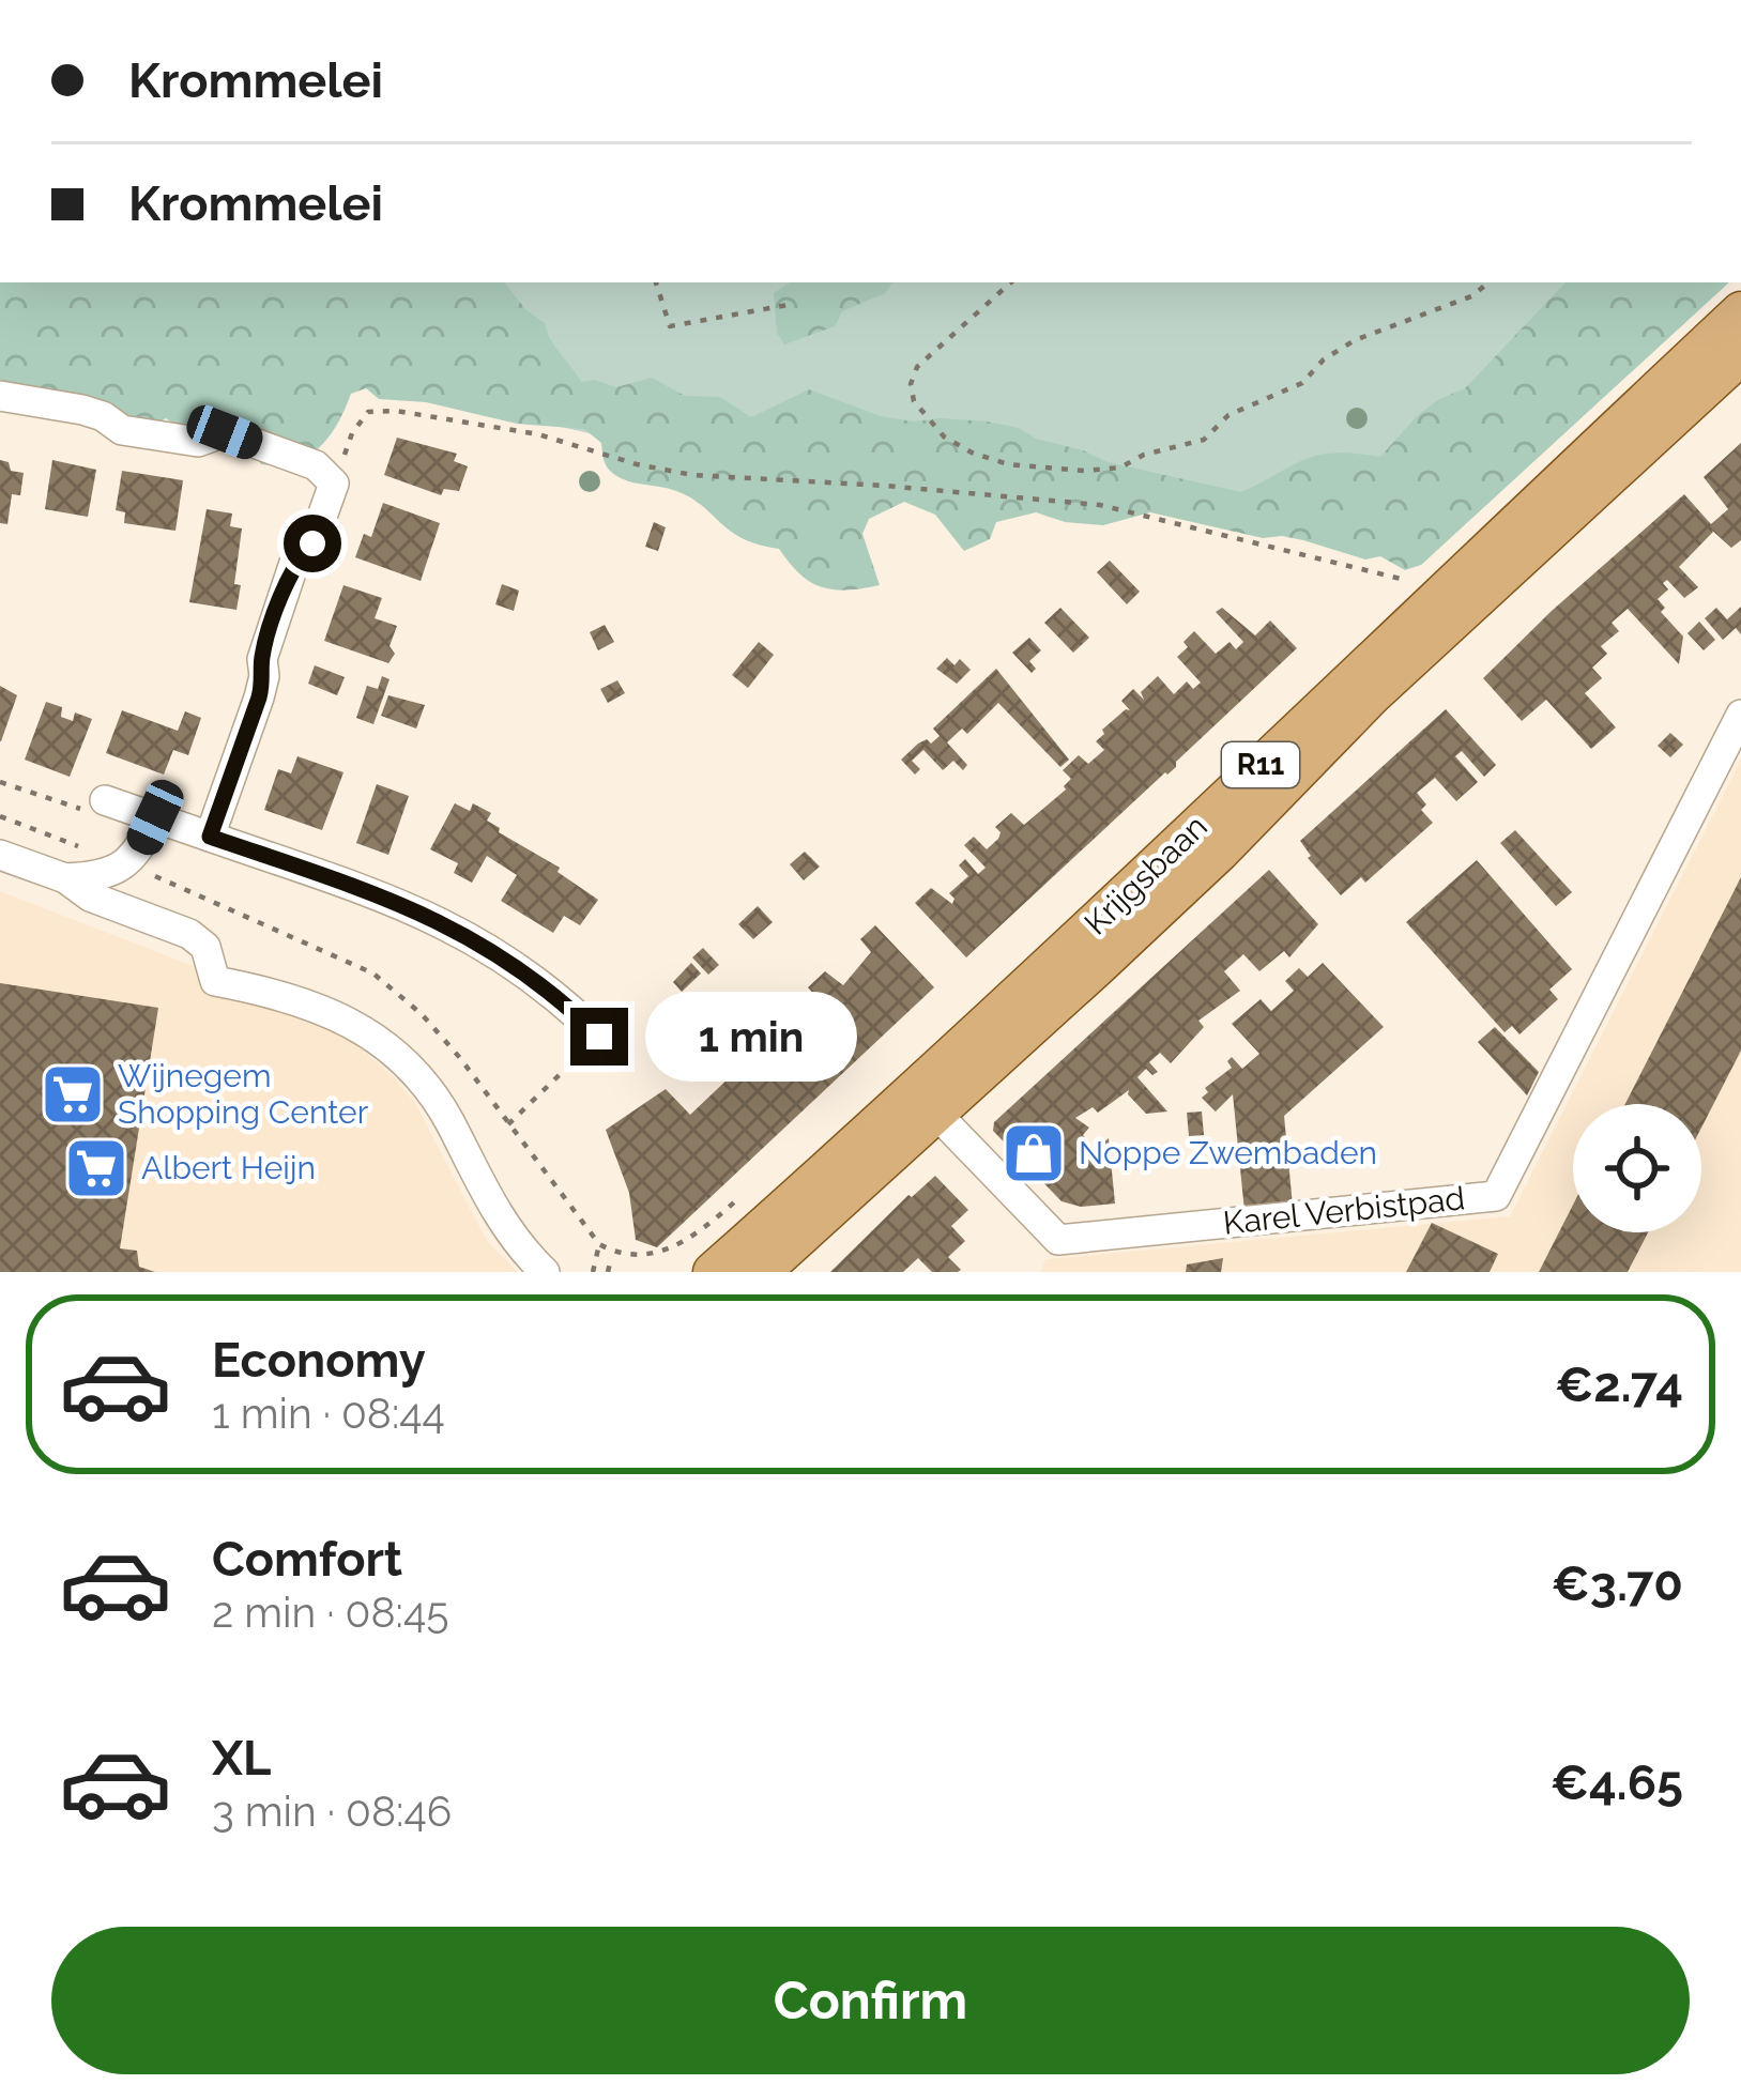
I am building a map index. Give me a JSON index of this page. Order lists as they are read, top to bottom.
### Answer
{
  "streets": {
    "main road": ["R11", "Krijgsbaan"],
    "street": ["Karel Verbistpad"]
  },
  "crossings": [
    ["Krijgsbaan", "Karel Verbistpad"]
  ],
  "places": {
    "supermarket": ["Wijnegem Shopping Center", "Albert Heijn"],
    "shop": ["Noppe Zwembaden"]
  },
  "page": {
    "banner": ["Krommelei", "Krommelei"],
    "bubble": "1 min",
    "list": [
      {
        "name": "Economy",
        "note": "1 min · 08:44",
        "value": "€2.74"
      },
      {
        "name": "Comfort",
        "note": "2 min · 08:45",
        "value": "€3.70"
      },
      {
        "name": "XL",
        "note": "3 min · 08:46",
        "value": "€4.65"
      }
    ],
    "buttons": "Confirm"
  }
}
